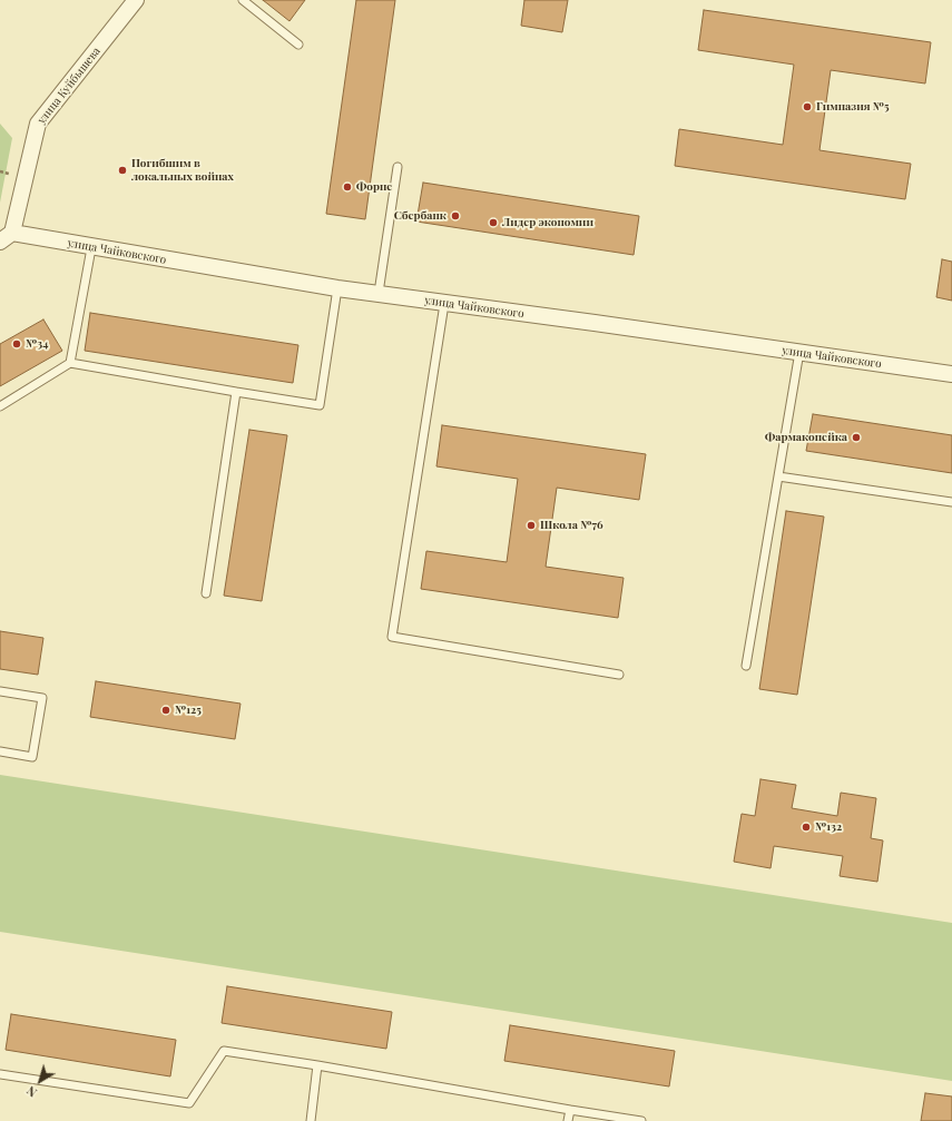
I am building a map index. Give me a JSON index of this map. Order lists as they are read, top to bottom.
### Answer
{
  "streets": {
    "street": ["улица Куйбышева", "улица Чайковского"]
  },
  "crossings": [
    ["улица Куйбышева", "улица Чайковского"]
  ],
  "places": [
    "Гимназия №5",
    "Погибшим в локальных войнах",
    "Форне",
    "Сбербанк",
    "Лидер экономии",
    "№34",
    "Фармакопейка",
    "Школа №76",
    "№125",
    "№132"
  ],
  "north": "bottom left"
}
